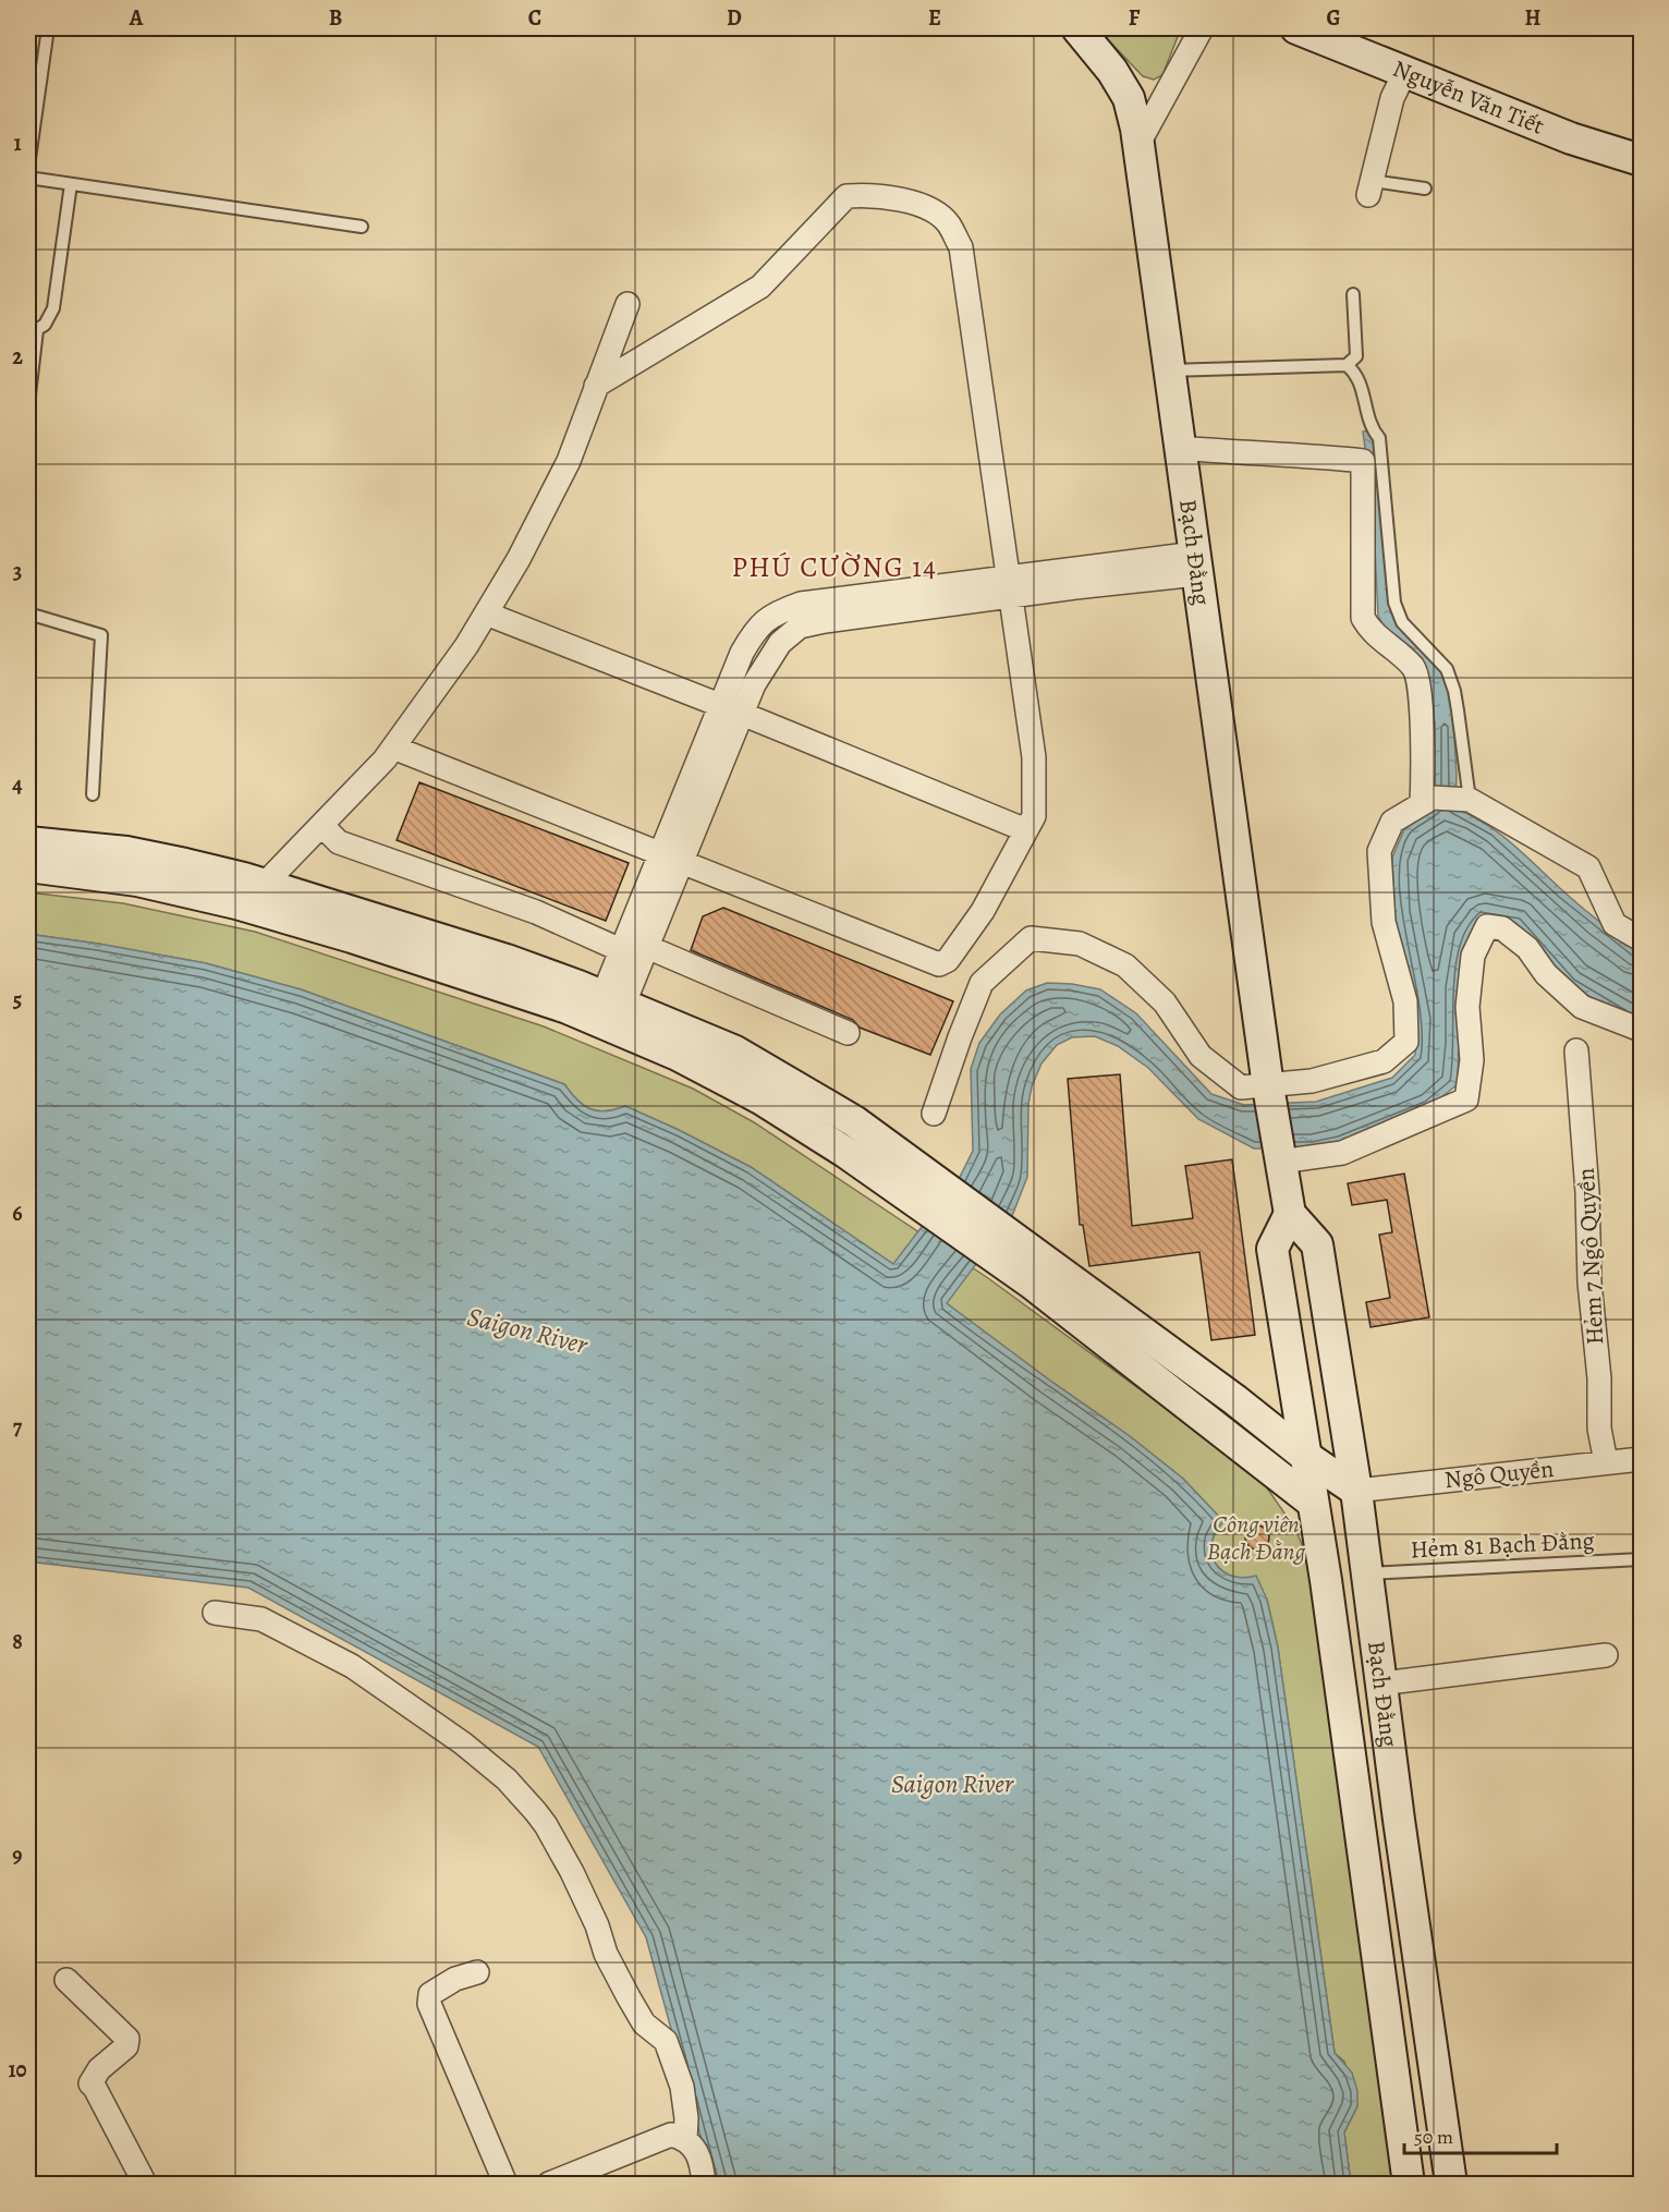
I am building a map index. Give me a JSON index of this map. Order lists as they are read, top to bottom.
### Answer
{
  "streets": {
    "street": [
      "Nguyễn Văn Tiết",
      "Bạch Đằng",
      "Hẻm 7 Ngô Quyền",
      "Ngô Quyền"
    ],
    "lane": ["Hẻm 81 Bạch Đằng"]
  },
  "crossings": [
    ["Bạch Đằng", "Ngô Quyền"],
    ["Bạch Đằng", "Hẻm 81 Bạch Đằng"],
    ["Hẻm 7 Ngô Quyền", "Ngô Quyền"]
  ],
  "districts": ["PHÚ CƯỜNG 14"],
  "water": ["Saigon River"],
  "parks": ["Công viên Bạch Đằng"],
  "scale_bar": "50 m",
  "grid": {
    "columns": [
      "A",
      "B",
      "C",
      "D",
      "E",
      "F",
      "G",
      "H"
    ],
    "rows": [
      "1",
      "2",
      "3",
      "4",
      "5",
      "6",
      "7",
      "8",
      "9",
      "10"
    ]
  }
}
